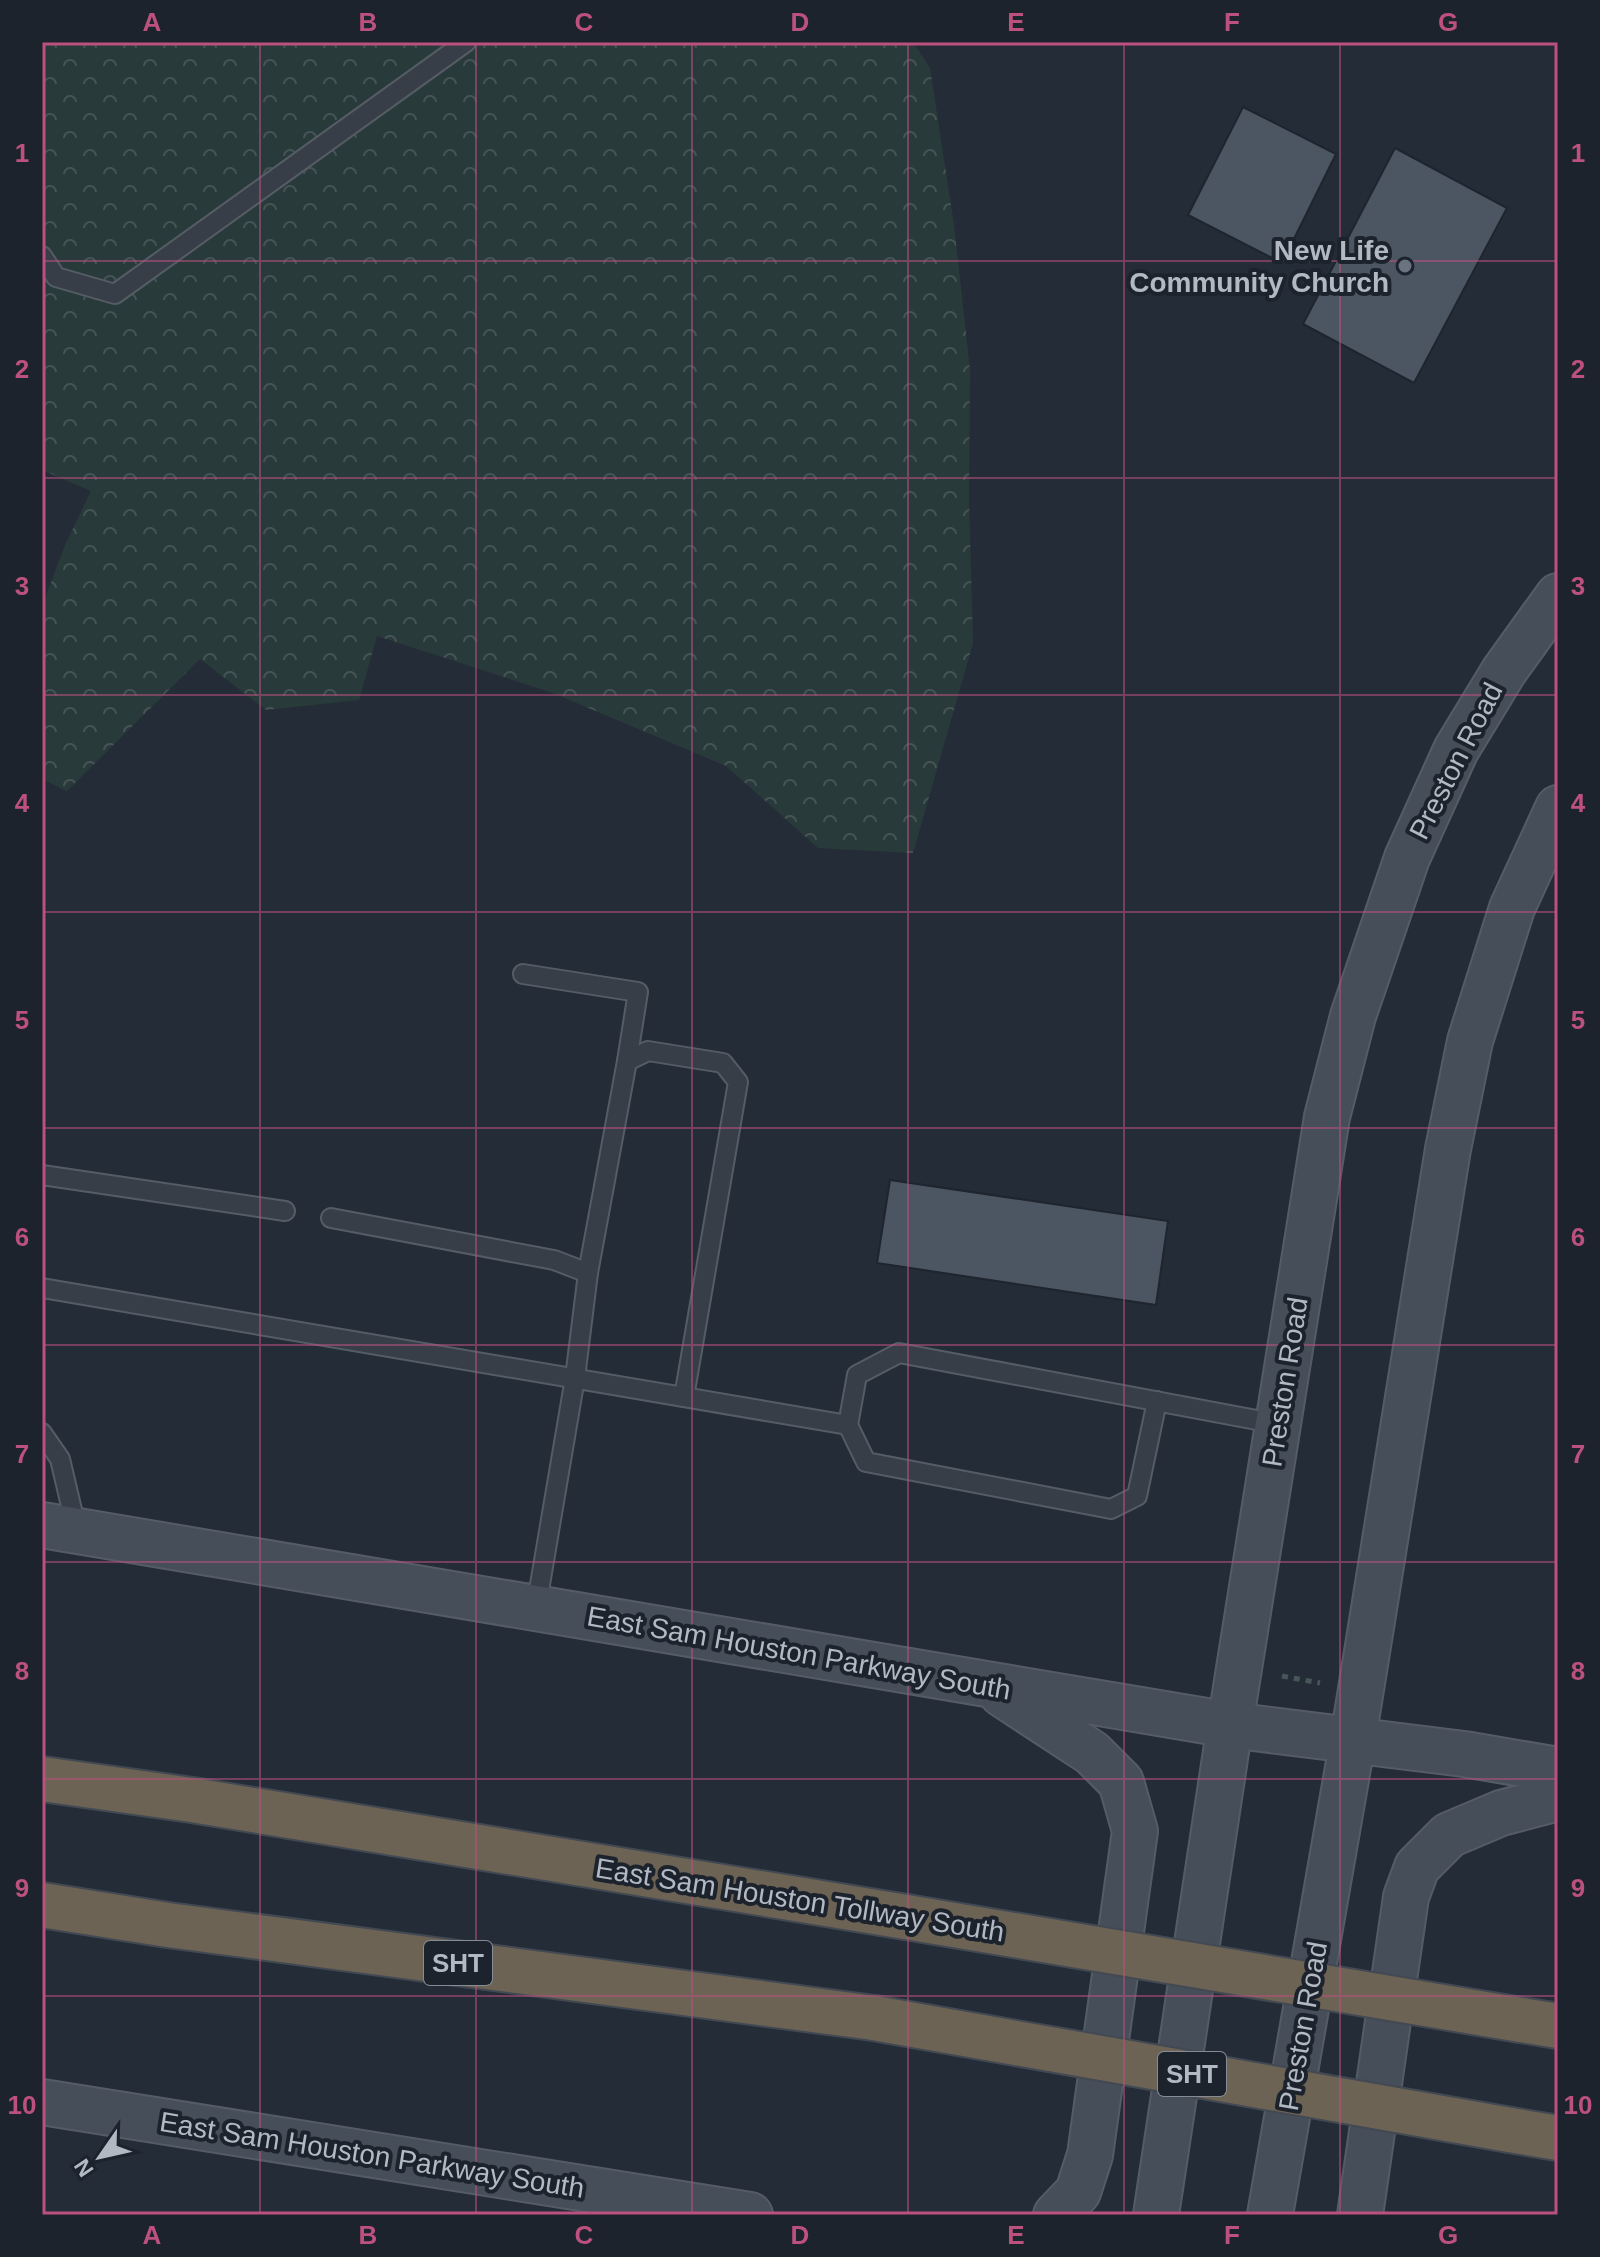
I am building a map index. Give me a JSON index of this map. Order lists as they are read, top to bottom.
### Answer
{
  "streets": {
    "highway": ["East Sam Houston Tollway South", "SHT"],
    "main road": ["Preston Road", "East Sam Houston Parkway South"]
  },
  "crossings": [
    ["Preston Road", "East Sam Houston Parkway South"]
  ],
  "places": ["New Life Community Church"],
  "north": "bottom left",
  "grid": {
    "columns": [
      "A",
      "B",
      "C",
      "D",
      "E",
      "F",
      "G"
    ],
    "rows": [
      "1",
      "2",
      "3",
      "4",
      "5",
      "6",
      "7",
      "8",
      "9",
      "10"
    ]
  }
}
